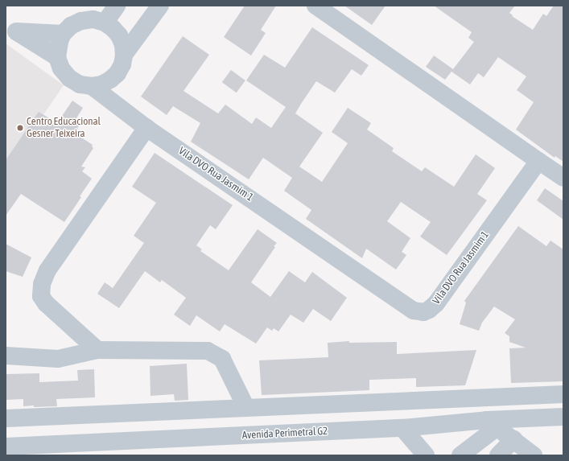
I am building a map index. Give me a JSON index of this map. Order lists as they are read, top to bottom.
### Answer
{
  "streets": {
    "street": ["Vila DVO Rua Jasmim 1", "Avenida Perimetral G2"]
  },
  "places": ["Centro Educacional Gesner Teixeira"]
}
